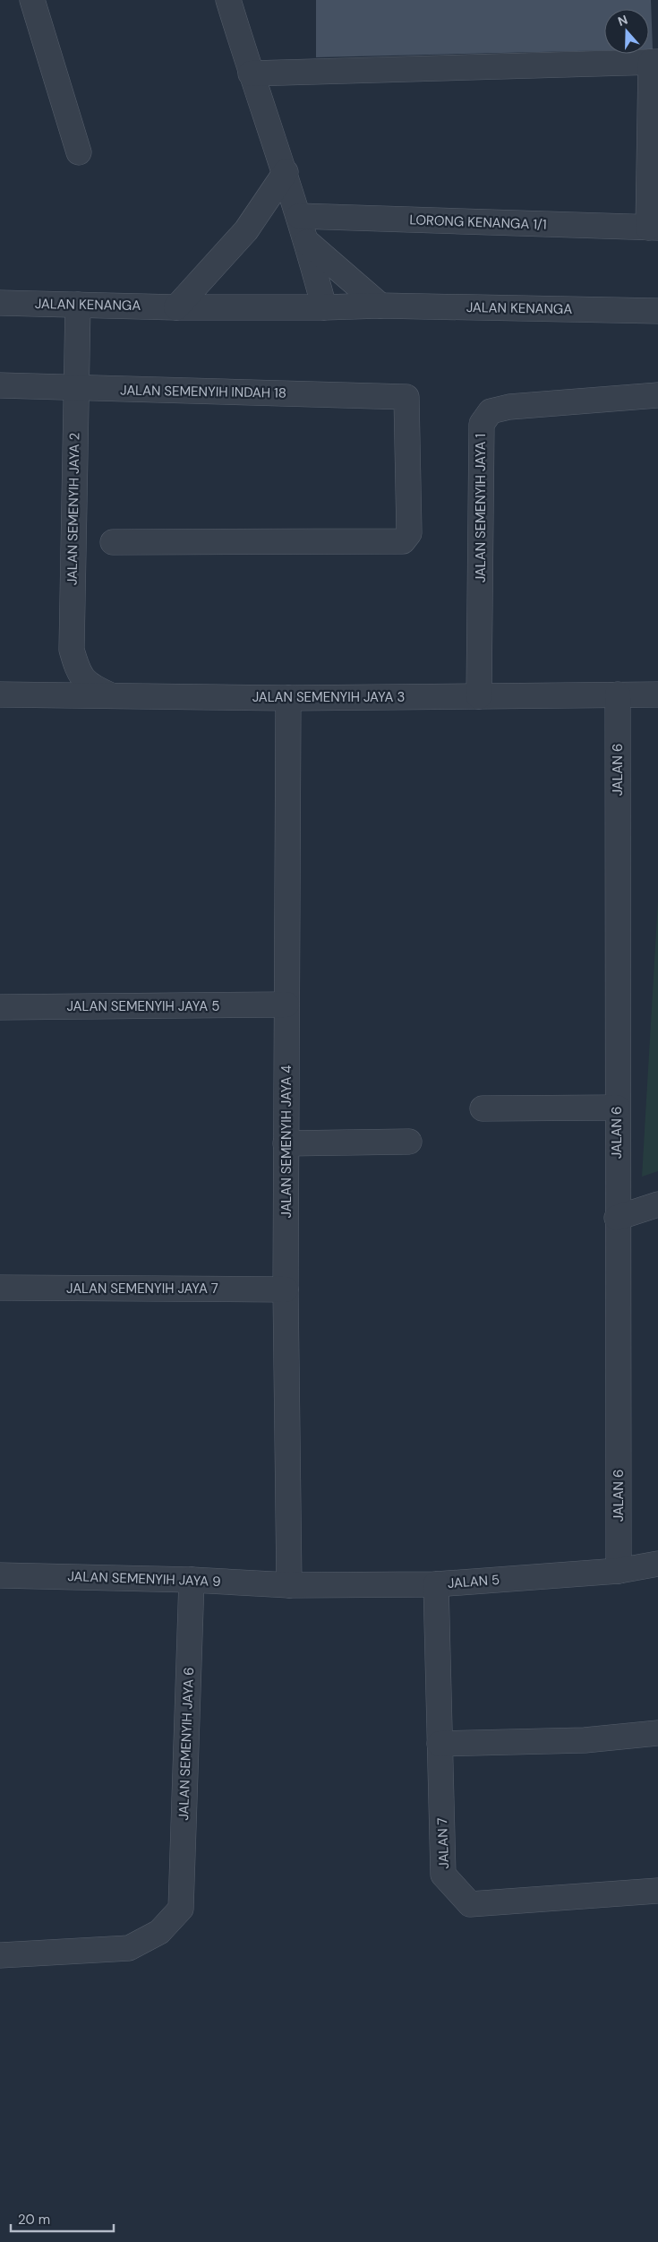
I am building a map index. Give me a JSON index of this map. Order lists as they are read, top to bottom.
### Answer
{
  "streets": {
    "street": [
      "LORONG KENANGA 1/1",
      "JALAN KENANGA",
      "JALAN SEMENYIH INDAH 18",
      "JALAN SEMENYIH JAYA 1",
      "JALAN SEMENYIH JAYA 2",
      "JALAN SEMENYIH JAYA 3",
      "JALAN 6",
      "JALAN SEMENYIH JAYA 5",
      "JALAN SEMENYIH JAYA 4",
      "JALAN SEMENYIH JAYA 7",
      "JALAN SEMENYIH JAYA 9",
      "JALAN 5",
      "JALAN SEMENYIH JAYA 6",
      "JALAN 7"
    ]
  },
  "crossings": [
    ["JALAN KENANGA", "JALAN SEMENYIH JAYA 2"],
    ["JALAN SEMENYIH INDAH 18", "JALAN SEMENYIH JAYA 2"],
    ["JALAN SEMENYIH JAYA 1", "JALAN SEMENYIH JAYA 3"],
    ["JALAN SEMENYIH JAYA 2", "JALAN SEMENYIH JAYA 3"],
    ["JALAN SEMENYIH JAYA 3", "JALAN 6"],
    ["JALAN SEMENYIH JAYA 3", "JALAN SEMENYIH JAYA 4"],
    ["JALAN 6", "JALAN 5"],
    ["JALAN SEMENYIH JAYA 5", "JALAN SEMENYIH JAYA 4"],
    ["JALAN SEMENYIH JAYA 4", "JALAN SEMENYIH JAYA 7"],
    ["JALAN SEMENYIH JAYA 4", "JALAN SEMENYIH JAYA 9"],
    ["JALAN SEMENYIH JAYA 4", "JALAN 5"],
    ["JALAN SEMENYIH JAYA 9", "JALAN 5"],
    ["JALAN SEMENYIH JAYA 9", "JALAN SEMENYIH JAYA 6"],
    ["JALAN 5", "JALAN 7"]
  ],
  "scale_bar": "20 m",
  "north": "top"
}
